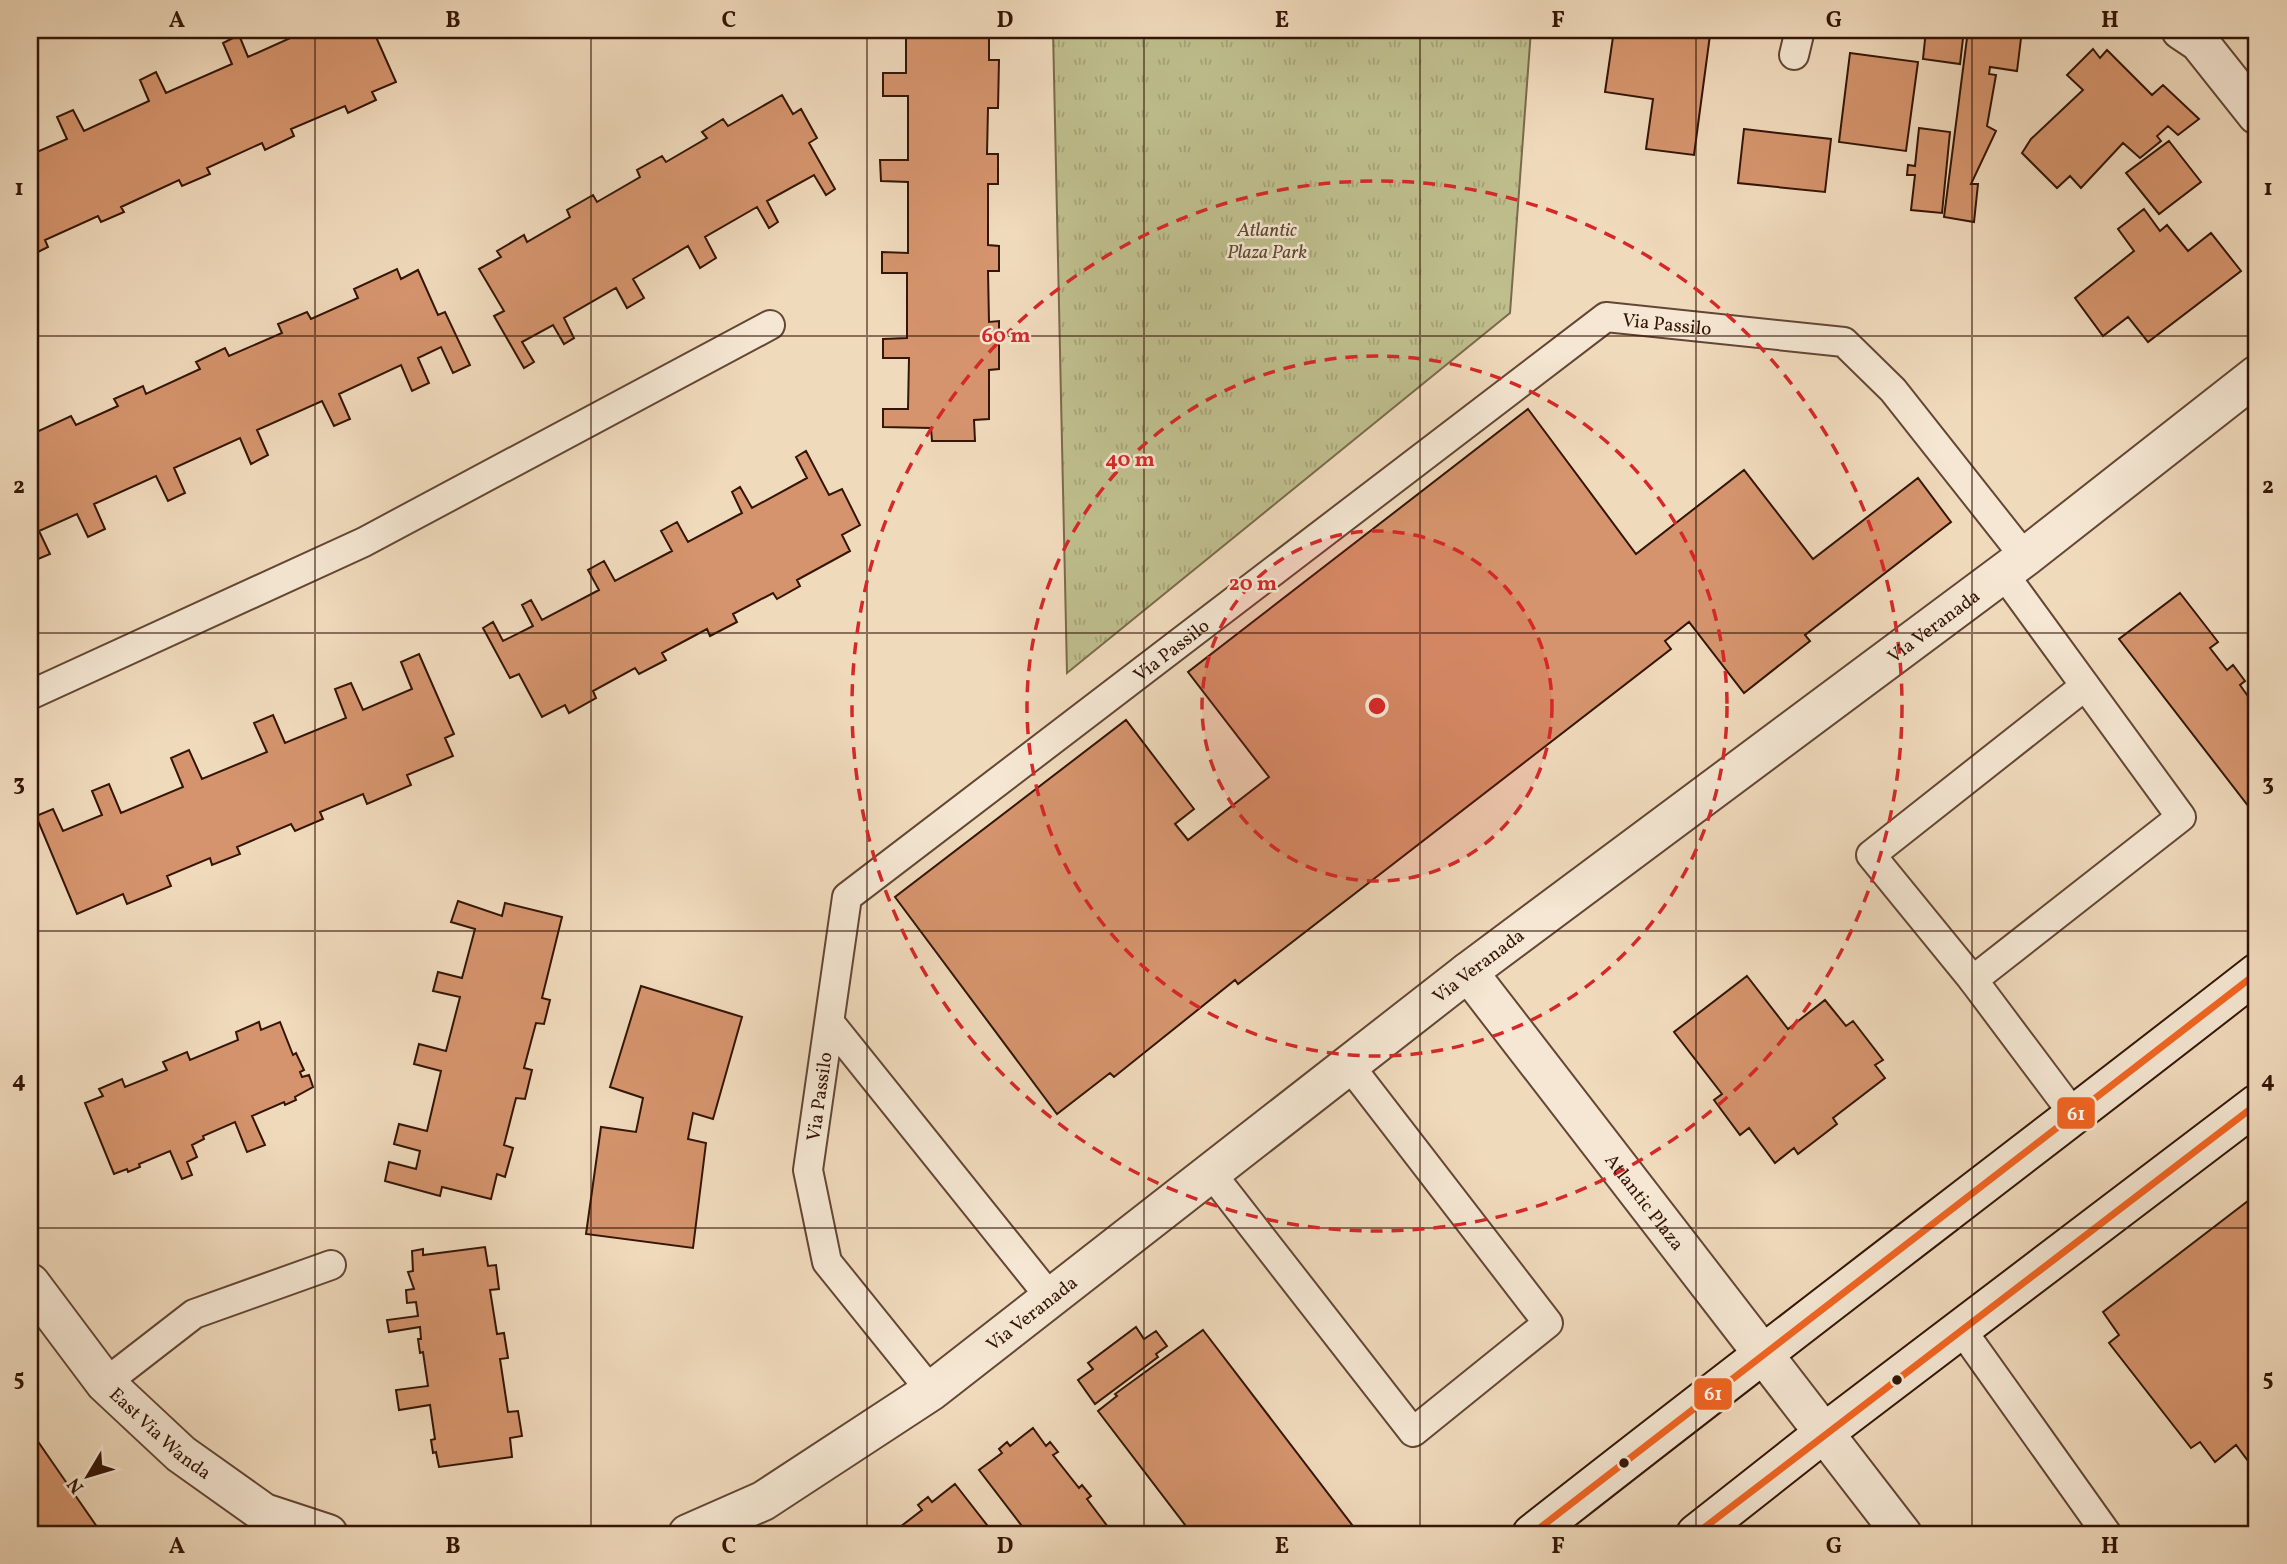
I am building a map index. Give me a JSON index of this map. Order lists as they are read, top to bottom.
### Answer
{
  "streets": {
    "street": ["Via Veranada", "Atlantic Plaza", "East Via Wanda"],
    "lane": ["Via Passilo"]
  },
  "crossings": [
    ["Via Passilo", "Via Veranada"],
    ["Via Veranada", "Atlantic Plaza"]
  ],
  "parks": ["Atlantic Plaza Park"],
  "lines": ["transit line 61"],
  "north": "bottom left",
  "grid": {
    "columns": [
      "A",
      "B",
      "C",
      "D",
      "E",
      "F",
      "G",
      "H"
    ],
    "rows": [
      "1",
      "2",
      "3",
      "4",
      "5"
    ]
  },
  "rings": ["60 m", "40 m", "20 m"]
}
